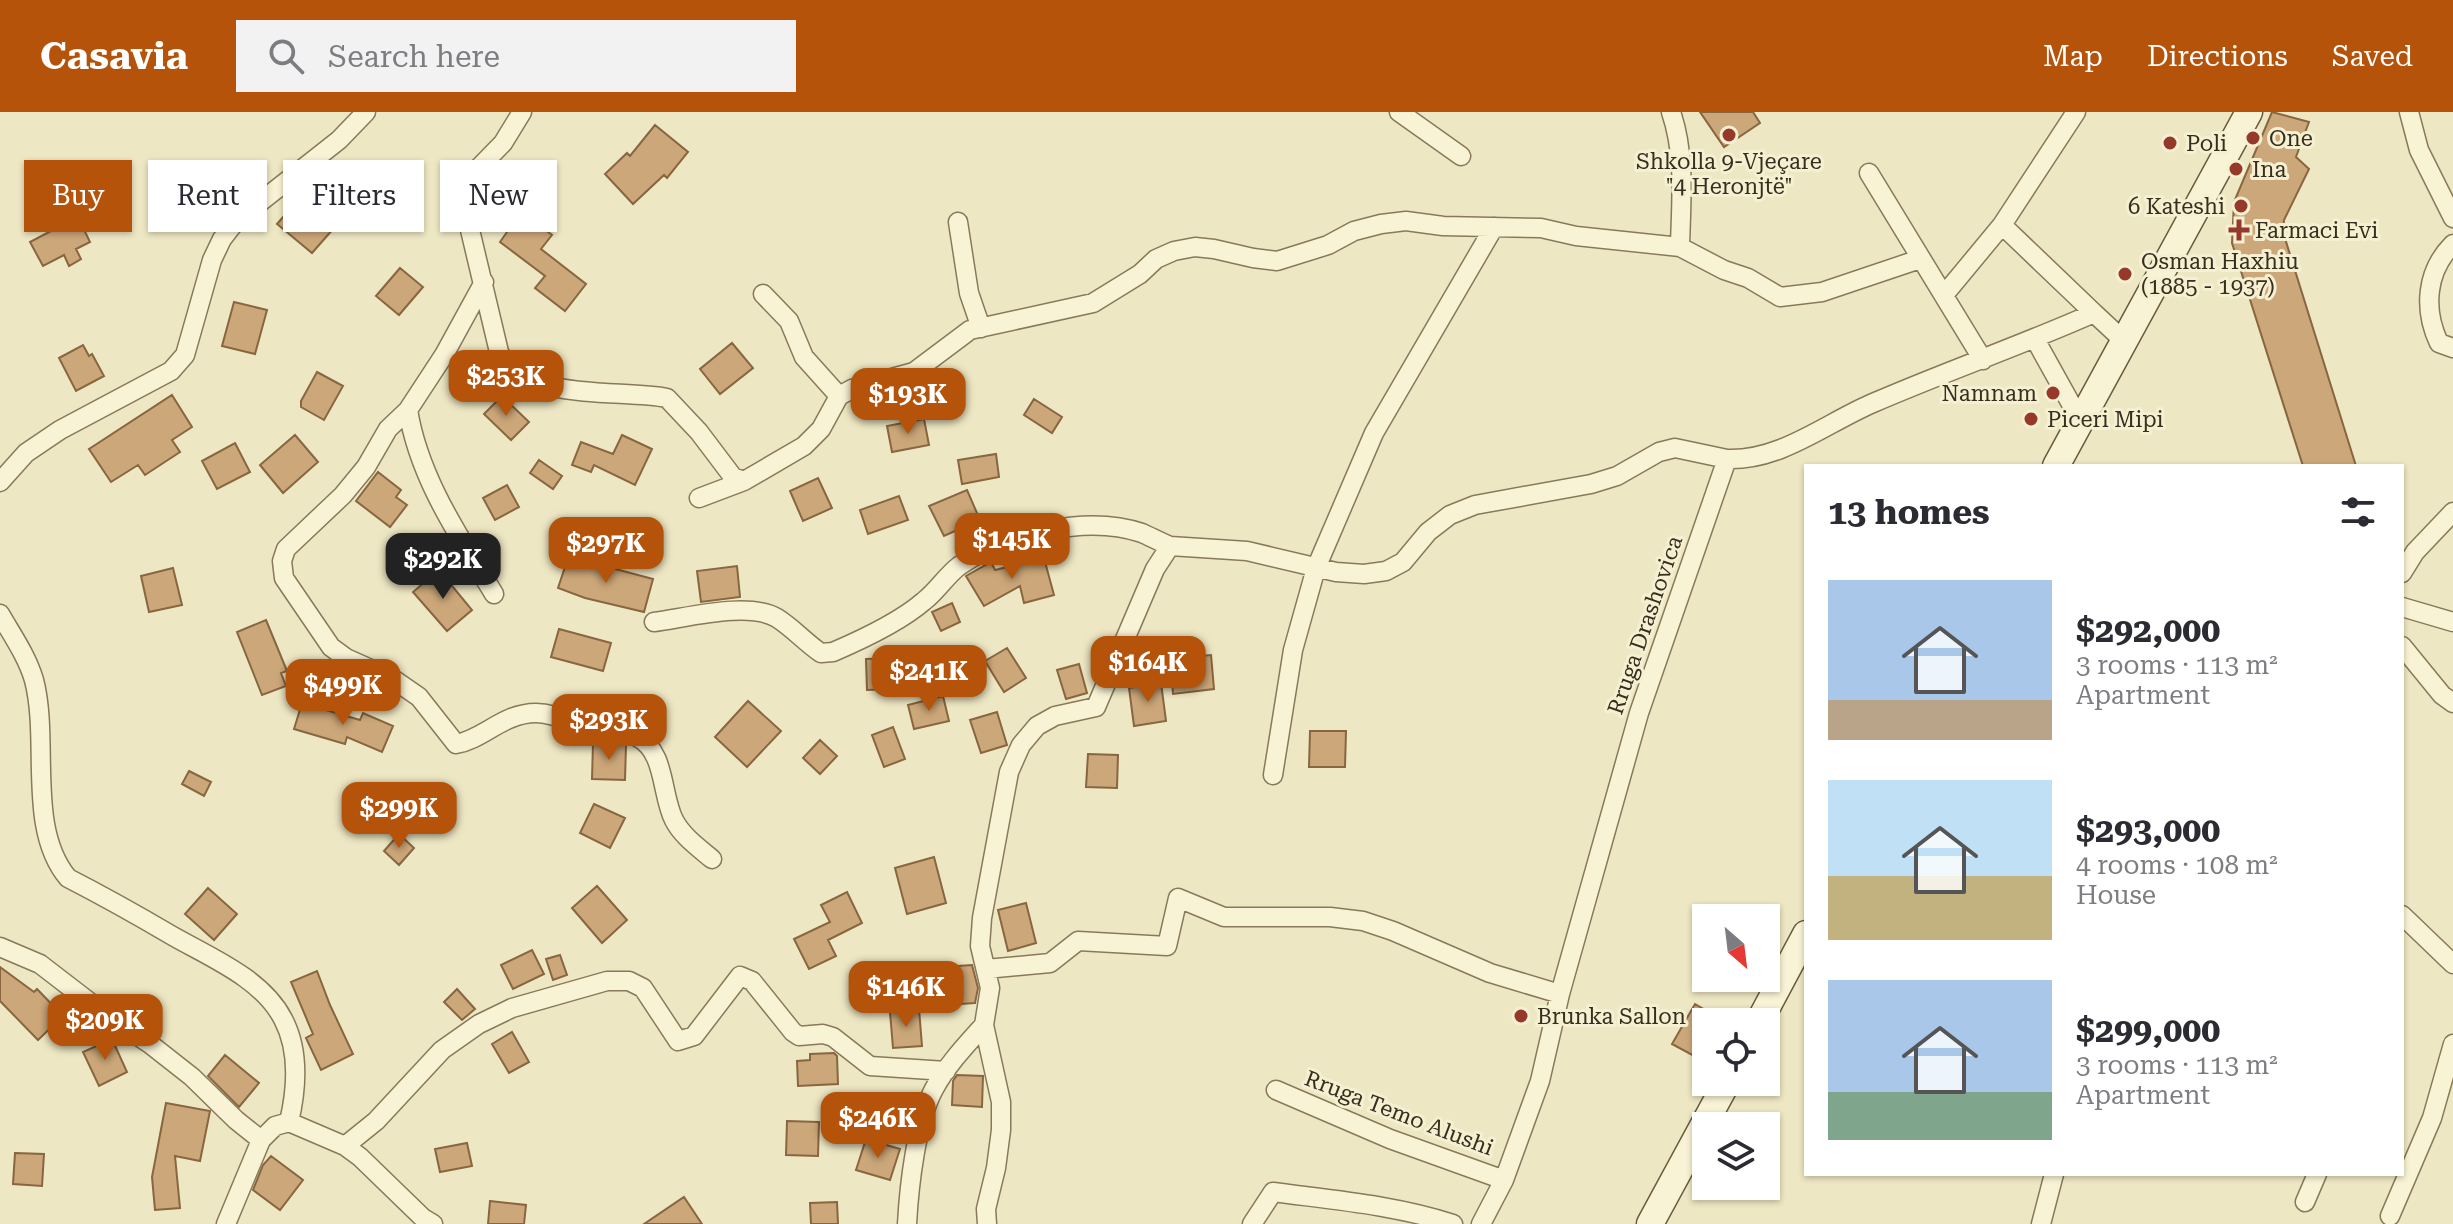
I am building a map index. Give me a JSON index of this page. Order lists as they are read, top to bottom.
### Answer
{
  "streets": {
    "street": ["Rruga Drashovica", "Rruga Temo Alushi"]
  },
  "crossings": [
    ["Rruga Drashovica", "Rruga Temo Alushi"]
  ],
  "places": {
    "other": [
      "Shkolla 9-Vjeçare \"4 Heronjtë\"",
      "One",
      "Poli",
      "Ina",
      "6 Kateshi",
      "Osman Haxhiu (1885 - 1937)",
      "Namnam",
      "Piceri Mipi",
      "Brunka Sallon"
    ],
    "health": ["Farmaci Evi"]
  },
  "north": "bottom right",
  "page": {
    "header": "Casavia",
    "search": "Search here",
    "nav": ["Map", "Directions", "Saved"],
    "chip": [
      "Buy",
      "Rent",
      "Filters",
      "New"
    ],
    "price": [
      "$253K",
      "$193K",
      "$145K",
      "$297K",
      "$292K",
      "$164K",
      "$241K",
      "$499K",
      "$293K",
      "$299K",
      "$146K",
      "$209K",
      "$246K"
    ],
    "heading": "13 homes",
    "list": [
      {
        "name": "$292,000",
        "note": "3 rooms · 113 m² · Apartment"
      },
      {
        "name": "$293,000",
        "note": "4 rooms · 108 m² · House"
      },
      {
        "name": "$299,000",
        "note": "3 rooms · 113 m² · Apartment"
      }
    ]
  }
}
